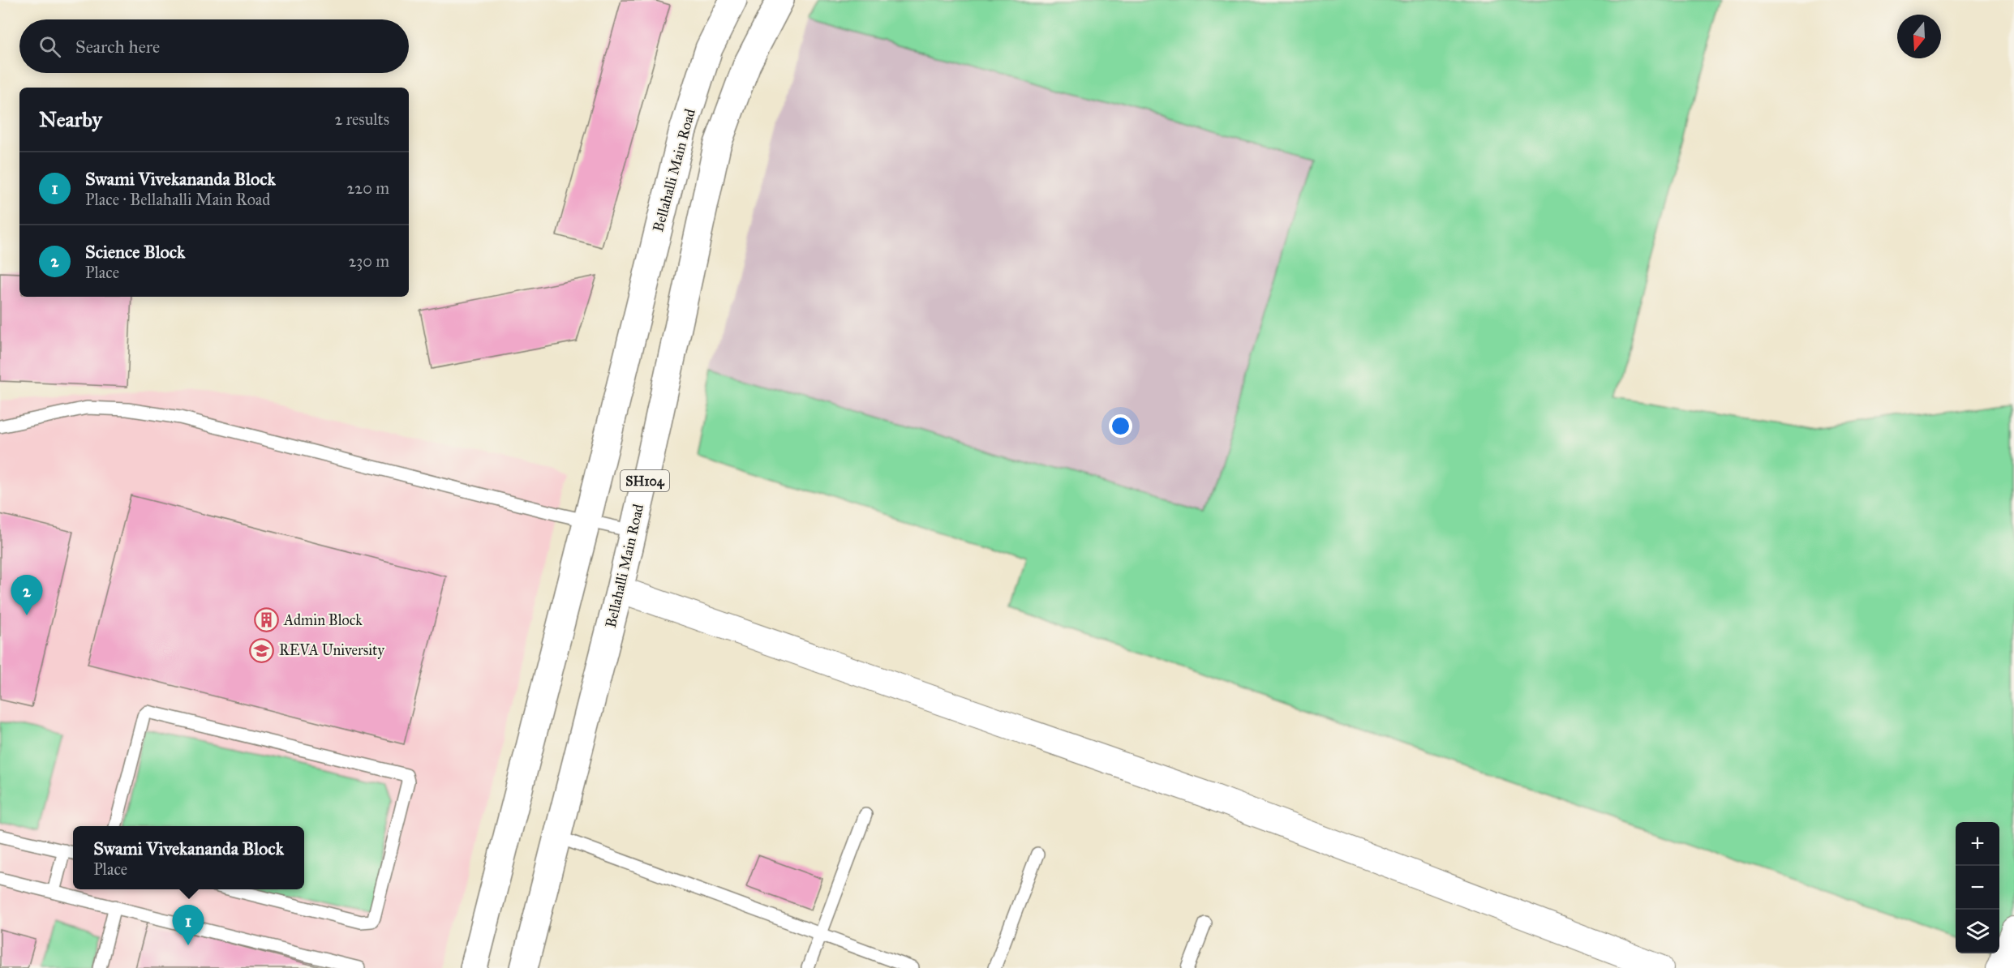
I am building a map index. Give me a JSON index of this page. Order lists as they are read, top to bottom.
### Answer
{
  "streets": {
    "main road": ["Bellahalli Main Road", "SH104"]
  },
  "places": {
    "building": ["Admin Block"],
    "school or university": ["REVA University"]
  },
  "north": "bottom",
  "page": {
    "search": "Search here",
    "heading": ["Nearby", "2 results"],
    "list": [
      {
        "mark": "1",
        "name": "Swami Vivekananda Block",
        "note": "Place · Bellahalli Main Road",
        "value": "220 m"
      },
      {
        "mark": "2",
        "name": "Science Block",
        "note": "Place",
        "value": "230 m"
      }
    ],
    "pins": ["2", "1"],
    "map_buttons": ["+", "−"],
    "popup": ["Swami Vivekananda Block", "Place"]
  }
}
